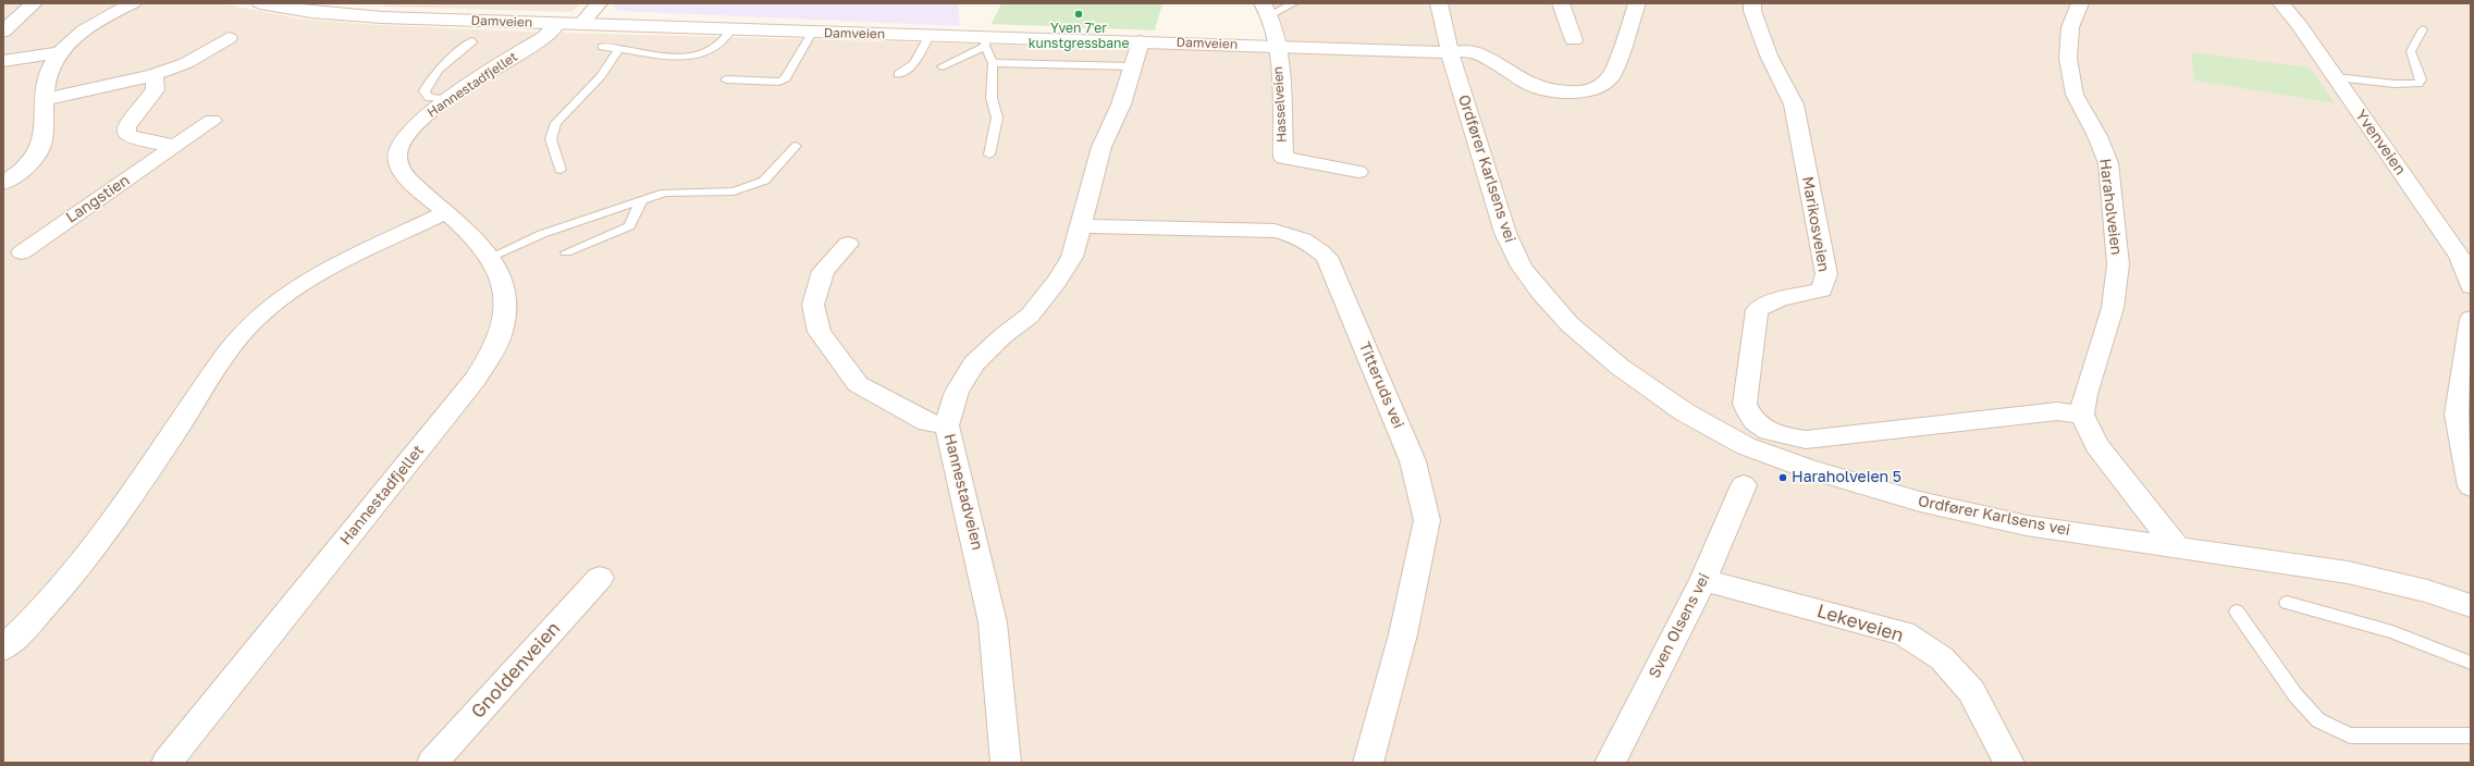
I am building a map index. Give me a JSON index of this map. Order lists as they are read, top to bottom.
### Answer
{
  "streets": {
    "street": [
      "Damveien",
      "Hannestadfjellet",
      "Hasselveien",
      "Yvenveien",
      "Ordfører Karlsens vei",
      "Langstien",
      "Haraholveien",
      "Marikosveien",
      "Titteruds vei",
      "Hannestadveien",
      "Lekeveien",
      "Sven Olsens vei",
      "Gnoldenveien"
    ]
  },
  "crossings": [
    ["Damveien", "Hannestadfjellet"],
    ["Damveien", "Hasselveien"],
    ["Damveien", "Ordfører Karlsens vei"],
    ["Damveien", "Hannestadveien"],
    ["Haraholveien", "Marikosveien"],
    ["Titteruds vei", "Hannestadveien"],
    ["Lekeveien", "Sven Olsens vei"]
  ],
  "places": ["Yven 7'er kunstgressbane", "Haraholveien 5"]
}
